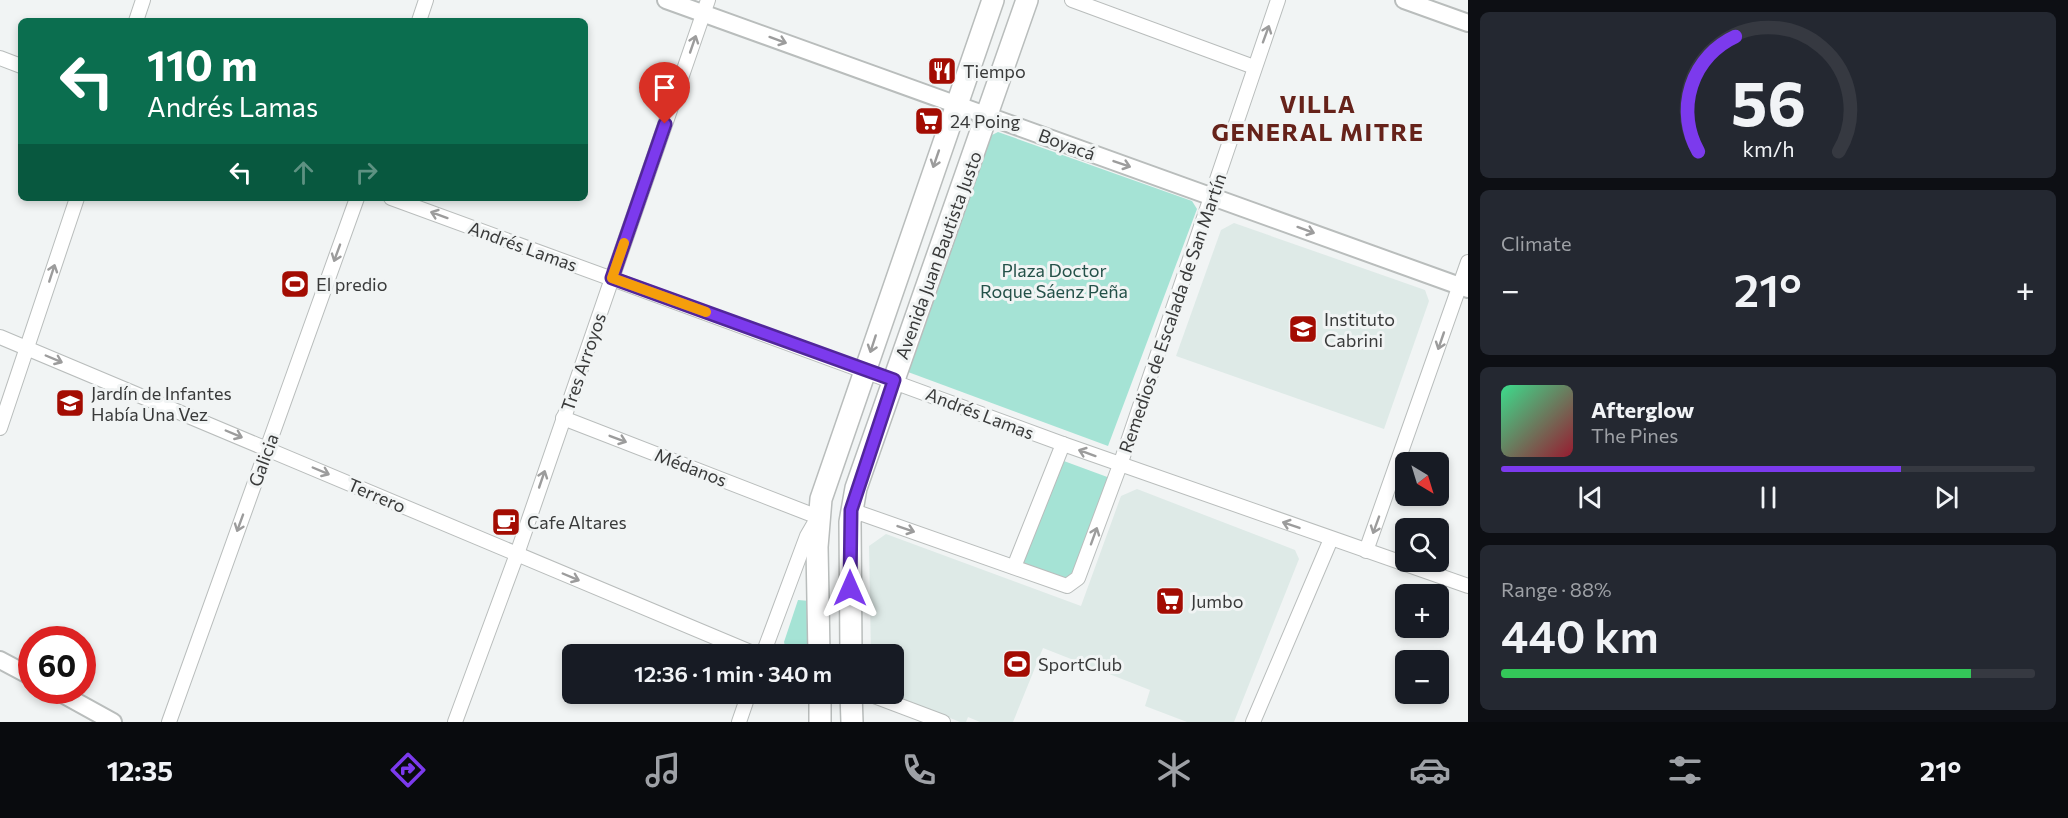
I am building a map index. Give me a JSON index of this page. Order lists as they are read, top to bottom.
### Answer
{
  "streets": {
    "main road": ["Avenida Juan Bautista Justo"],
    "street": [
      "Boyacá",
      "Andrés Lamas",
      "Remedios de Escalada de San Martín",
      "Tres Arroyos",
      "Galicia",
      "Médanos",
      "Terrero"
    ]
  },
  "crossings": [
    ["Boyacá", "Avenida Juan Bautista Justo"],
    ["Boyacá", "Remedios de Escalada de San Martín"],
    ["Boyacá", "Tres Arroyos"],
    ["Andrés Lamas", "Avenida Juan Bautista Justo"],
    ["Andrés Lamas", "Remedios de Escalada de San Martín"],
    ["Andrés Lamas", "Tres Arroyos"],
    ["Avenida Juan Bautista Justo", "Médanos"],
    ["Tres Arroyos", "Médanos"],
    ["Tres Arroyos", "Terrero"],
    ["Galicia", "Terrero"]
  ],
  "one_way": [
    "Boyacá",
    "Andrés Lamas",
    "Tres Arroyos",
    "Galicia",
    "Médanos",
    "Terrero"
  ],
  "districts": ["VILLA GENERAL MITRE"],
  "parks": ["Plaza Doctor Roque Sáenz Peña"],
  "places": {
    "restaurant": ["Tiempo"],
    "supermarket": ["24 Poing", "Jumbo"],
    "sports": ["El predio", "SportClub"],
    "school or university": ["Instituto Cabrini", "Jardín de Infantes Había Una Vez"],
    "cafe": ["Cafe Altares"]
  },
  "north": "bottom right",
  "page": {
    "turn": ["110 m", "Andrés Lamas"],
    "tile": [
      "Climate",
      ["Range · 88%", "440 km"]
    ],
    "heat": ["−", "21°", "+"],
    "song": ["Afterglow", "The Pines"],
    "map_buttons": ["+", "−"],
    "limit": "60",
    "trip": "12:36 · 1 min · 340 m",
    "tabs": ["12:35", "21°"],
    "gauge": ["56", "km/h"]
  }
}
